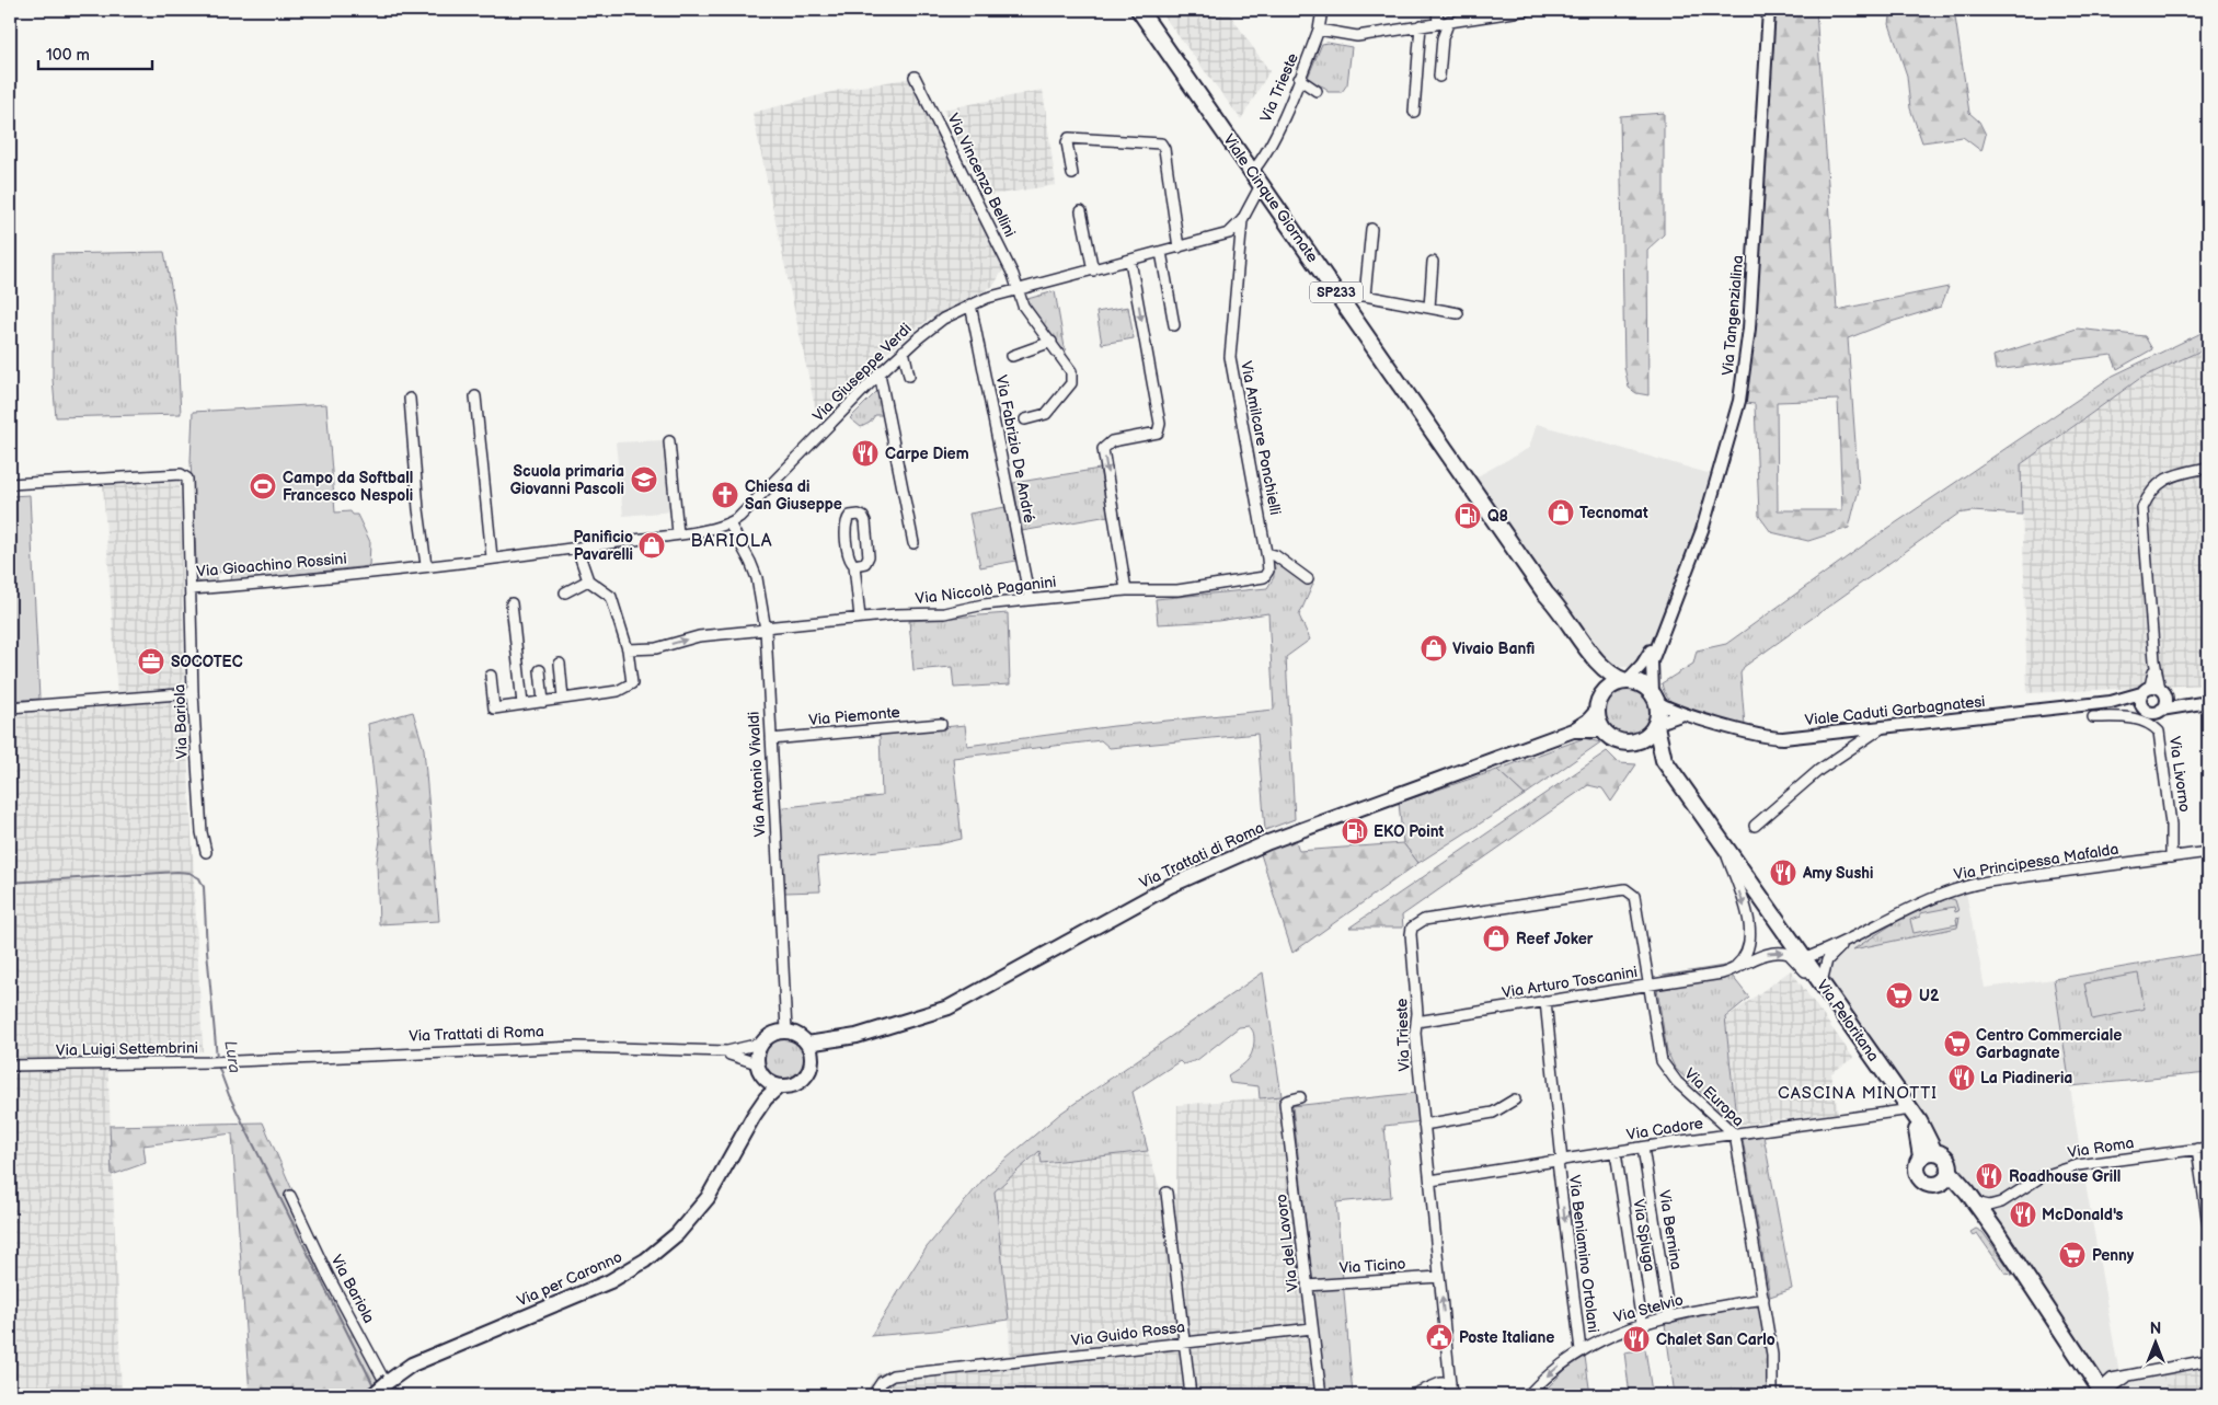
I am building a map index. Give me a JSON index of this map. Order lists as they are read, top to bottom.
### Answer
{
  "streets": {
    "main road": [
      "Viale Cinque Giornate",
      "SP233",
      "Via Trattati di Roma",
      "Via Peloritana",
      "Via per Caronno"
    ],
    "street": [
      "Via Trieste",
      "Via Vincenzo Bellini",
      "Via Tangenzialina",
      "Via Giuseppe Verdi",
      "Via Amilcare Ponchielli",
      "Via Fabrizio De André",
      "Via Gioachino Rossini",
      "Via Niccolò Paganini",
      "Viale Caduti Garbagnatesi",
      "Via Piemonte",
      "Via Bariola",
      "Via Antonio Vivaldi",
      "Via Livorno",
      "Via Principessa Mafalda",
      "Via Arturo Toscanini",
      "Via Luigi Settembrini",
      "Via Europa",
      "Via Cadore",
      "Via Roma",
      "Via Bernina",
      "Via Spluga",
      "Via del Lavoro",
      "Via Beniamino Ortolani",
      "Via Ticino",
      "Via Stelvio",
      "Via Guido Rossa"
    ]
  },
  "crossings": [
    ["Via Trieste", "Viale Cinque Giornate"],
    ["Via Trieste", "Via Arturo Toscanini"],
    ["Via Trieste", "Via Europa"],
    ["Via Trieste", "Via Cadore"],
    ["Via Trieste", "Via Ticino"],
    ["Via Vincenzo Bellini", "Via Giuseppe Verdi"],
    ["Viale Cinque Giornate", "Via Giuseppe Verdi"],
    ["Via Tangenzialina", "Viale Caduti Garbagnatesi"],
    ["Via Tangenzialina", "Via Trattati di Roma"],
    ["Via Tangenzialina", "Via Peloritana"],
    ["Via Giuseppe Verdi", "Via Amilcare Ponchielli"],
    ["Via Giuseppe Verdi", "Via Fabrizio De André"],
    ["Via Giuseppe Verdi", "Via Gioachino Rossini"],
    ["Via Giuseppe Verdi", "Via Antonio Vivaldi"],
    ["Via Amilcare Ponchielli", "Via Niccolò Paganini"],
    ["Via Fabrizio De André", "Via Niccolò Paganini"],
    ["Via Gioachino Rossini", "Via Bariola"],
    ["Via Niccolò Paganini", "Via Antonio Vivaldi"],
    ["Viale Caduti Garbagnatesi", "Via Trattati di Roma"],
    ["Viale Caduti Garbagnatesi", "Via Peloritana"],
    ["Via Piemonte", "Via Antonio Vivaldi"],
    ["Via Antonio Vivaldi", "Via Trattati di Roma"],
    ["Via Livorno", "Via Principessa Mafalda"],
    ["Via Trattati di Roma", "Via Peloritana"],
    ["Via Trattati di Roma", "Via Luigi Settembrini"],
    ["Via Principessa Mafalda", "Via Arturo Toscanini"],
    ["Via Principessa Mafalda", "Via Peloritana"],
    ["Via Arturo Toscanini", "Via Peloritana"],
    ["Via Arturo Toscanini", "Via Europa"],
    ["Via Arturo Toscanini", "Via Beniamino Ortolani"],
    ["Via Peloritana", "Via Cadore"],
    ["Via Europa", "Via Cadore"],
    ["Via Europa", "Via Stelvio"],
    ["Via Cadore", "Via Bernina"],
    ["Via Cadore", "Via Spluga"],
    ["Via Cadore", "Via Beniamino Ortolani"],
    ["Via Bernina", "Via Stelvio"],
    ["Via Spluga", "Via Stelvio"],
    ["Via del Lavoro", "Via Ticino"],
    ["Via del Lavoro", "Via Guido Rossa"],
    ["Via Beniamino Ortolani", "Via Stelvio"]
  ],
  "one_way": ["Via Beniamino Ortolani"],
  "districts": ["BARIOLA", "CASCINA MINOTTI"],
  "water": ["Lura"],
  "places": {
    "restaurant": [
      "Carpe Diem",
      "Amy Sushi",
      "La Piadineria",
      "Roadhouse Grill",
      "McDonald's",
      "Chalet San Carlo"
    ],
    "school or university": ["Scuola primaria Giovanni Pascoli"],
    "sports": ["Campo da Softball Francesco Nespoli"],
    "church": ["Chiesa di San Giuseppe"],
    "shop": [
      "Tecnomat",
      "Panificio Pavarelli",
      "Vivaio Banfi",
      "Reef Joker"
    ],
    "fuel station": ["Q8", "EKO Point"],
    "office": ["SOCOTEC"],
    "supermarket": ["U2", "Centro Commerciale Garbagnate", "Penny"],
    "public building": ["Poste Italiane"]
  },
  "scale_bar": "100 m",
  "north": "top"
}
